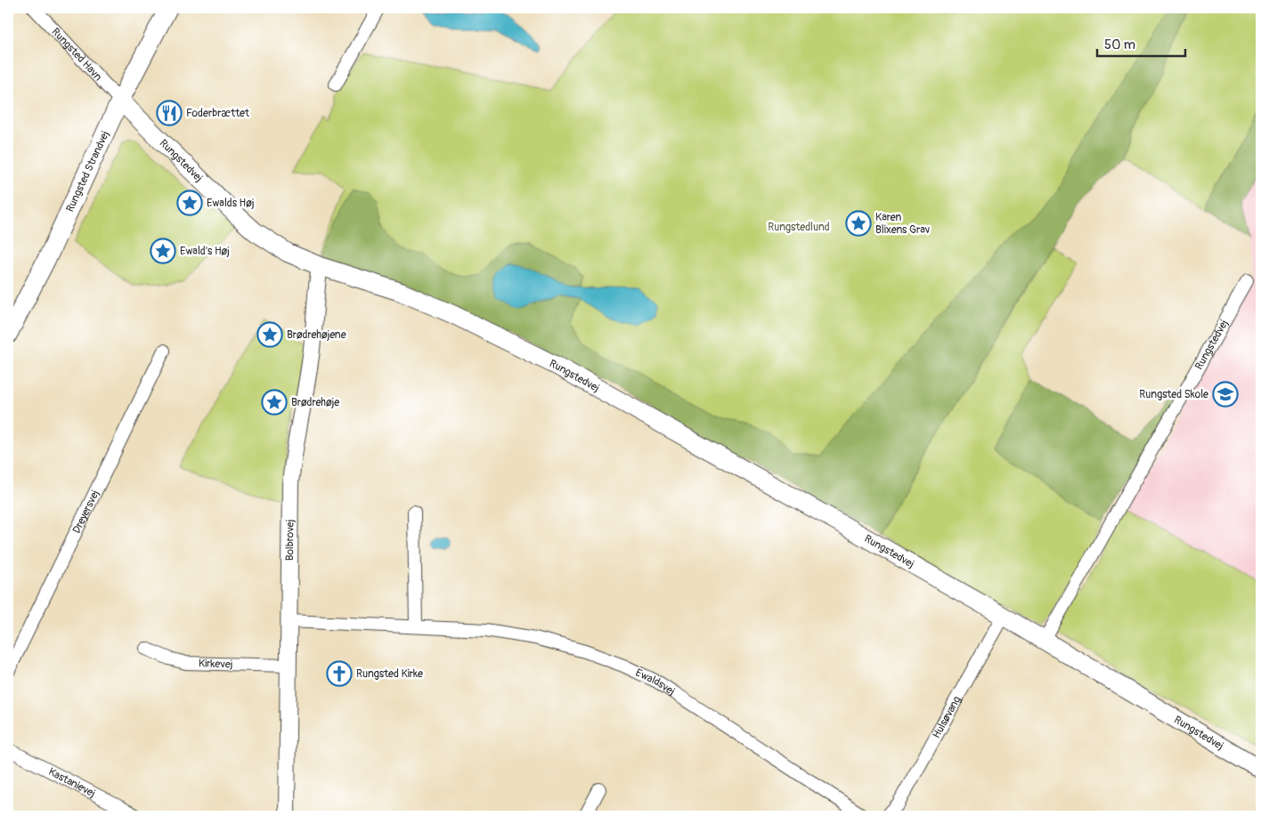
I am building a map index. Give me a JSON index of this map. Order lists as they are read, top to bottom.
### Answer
{
  "streets": {
    "main road": ["Rungstedvej", "Rungsted Strandvej"],
    "street": [
      "Rungsted Havn",
      "Dreyersvej",
      "Bolbrovej",
      "Kirkevej",
      "Ewaldsvej",
      "Hulsøvang",
      "Kastanievej"
    ]
  },
  "crossings": [
    ["Rungsted Havn", "Rungstedvej"],
    ["Rungsted Havn", "Rungsted Strandvej"],
    ["Rungstedvej", "Rungsted Strandvej"],
    ["Rungstedvej", "Bolbrovej"],
    ["Rungstedvej", "Hulsøvang"],
    ["Bolbrovej", "Kirkevej"],
    ["Bolbrovej", "Ewaldsvej"]
  ],
  "parks": ["Rungstedlund"],
  "places": {
    "restaurant": ["Foderbrættet"],
    "place": [
      "Ewalds Høj",
      "Karen Blixens Grav",
      "Ewald's Høj",
      "Brødrehøjene",
      "Brødrehøje"
    ],
    "school or university": ["Rungsted Skole"],
    "church": ["Rungsted Kirke"]
  },
  "scale_bar": "50 m"
}
